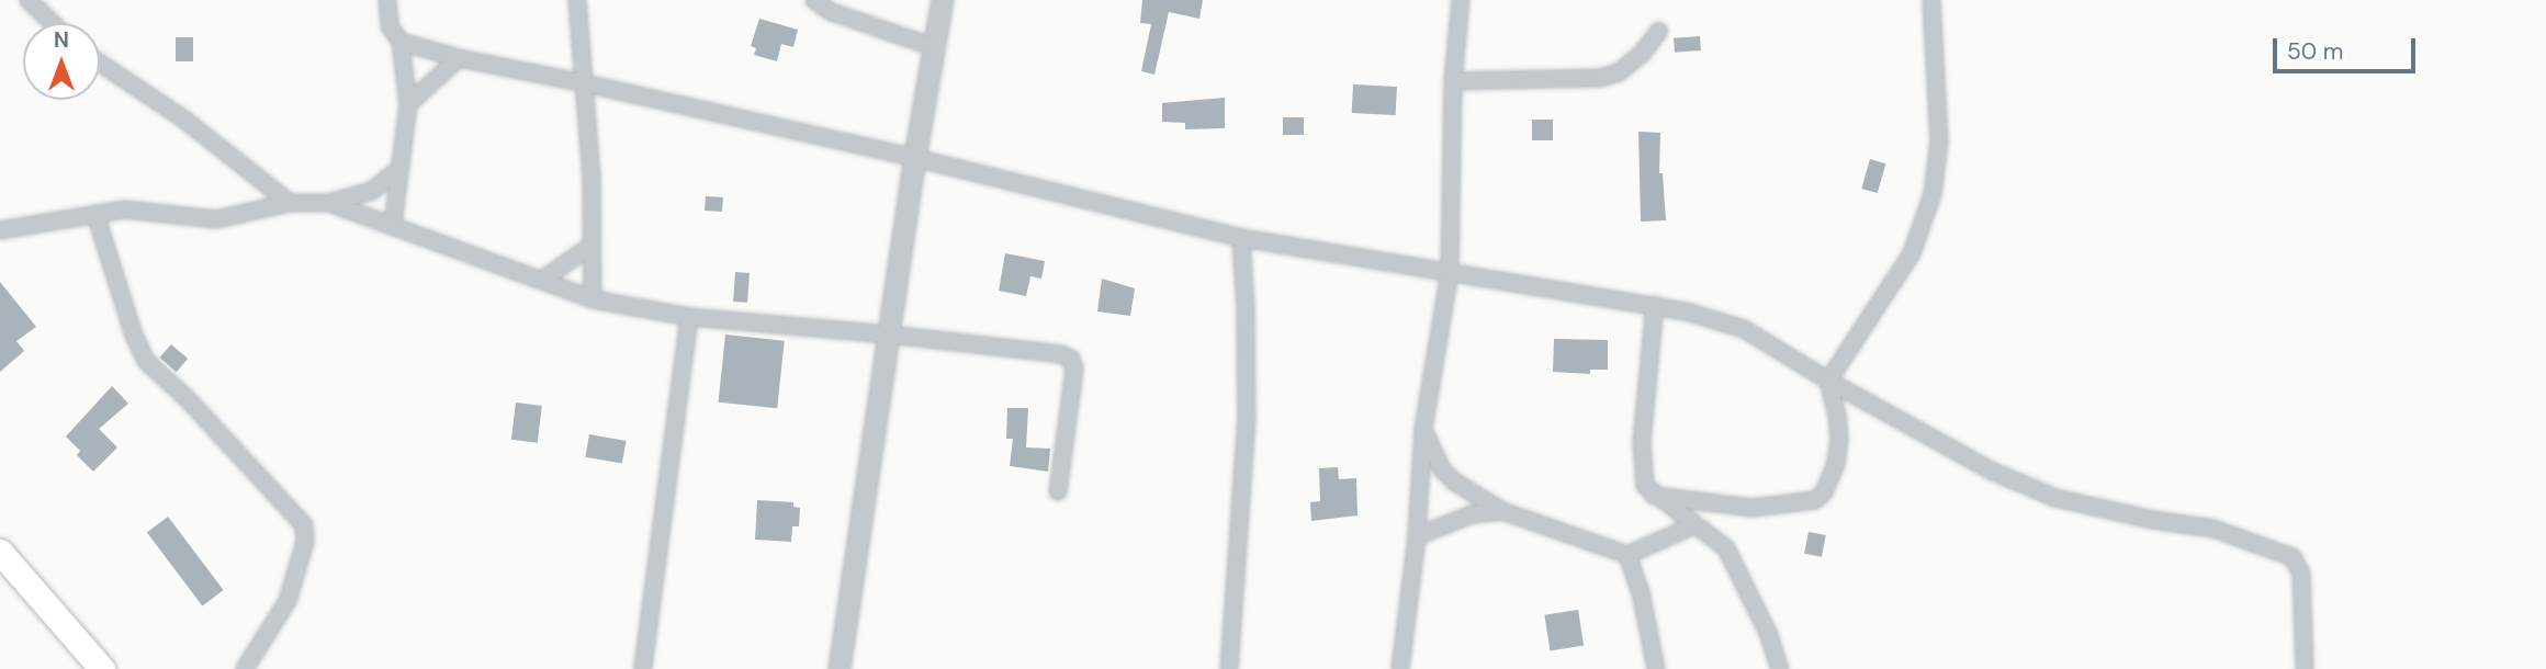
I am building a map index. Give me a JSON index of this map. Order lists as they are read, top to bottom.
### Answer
{
  "scale_bar": "50 m",
  "north": "top"
}
